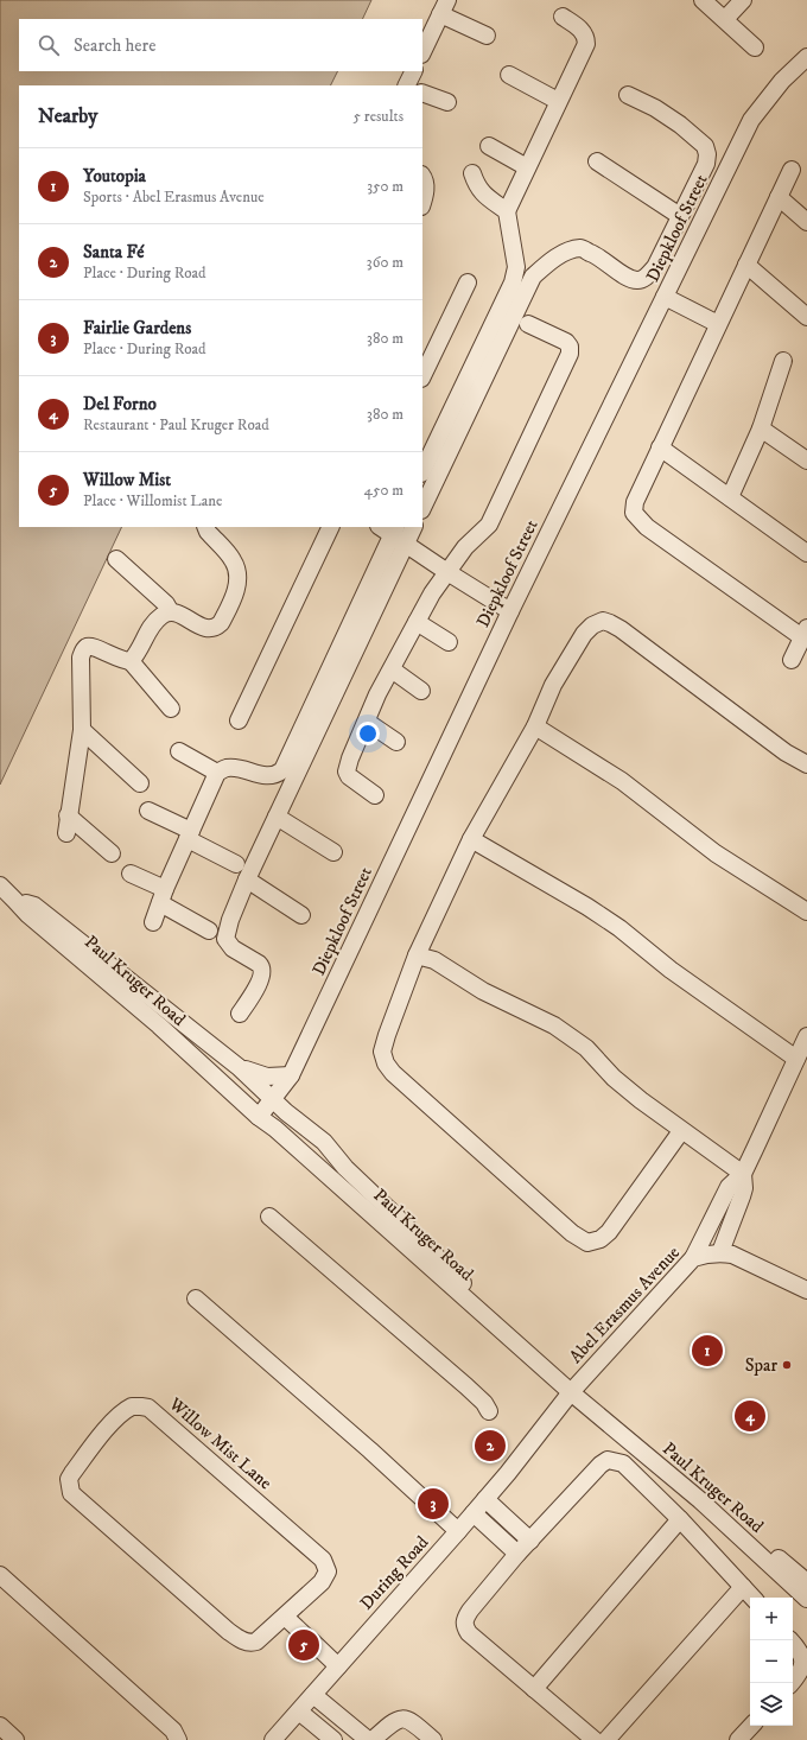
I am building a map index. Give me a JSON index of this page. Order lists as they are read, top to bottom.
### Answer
{
  "streets": {
    "street": [
      "Diepkloof Street",
      "Paul Kruger Road",
      "Abel Erasmus Avenue",
      "Willow Mist Lane",
      "During Road"
    ]
  },
  "crossings": [
    ["Diepkloof Street", "Paul Kruger Road"],
    ["Paul Kruger Road", "Abel Erasmus Avenue"],
    ["Paul Kruger Road", "During Road"],
    ["Abel Erasmus Avenue", "During Road"]
  ],
  "places": ["Spar"],
  "page": {
    "search": "Search here",
    "heading": ["Nearby", "5 results"],
    "list": [
      {
        "mark": "1",
        "name": "Youtopia",
        "note": "Sports · Abel Erasmus Avenue",
        "value": "350 m"
      },
      {
        "mark": "2",
        "name": "Santa Fé",
        "note": "Place · During Road",
        "value": "360 m"
      },
      {
        "mark": "3",
        "name": "Fairlie Gardens",
        "note": "Place · During Road",
        "value": "380 m"
      },
      {
        "mark": "4",
        "name": "Del Forno",
        "note": "Restaurant · Paul Kruger Road",
        "value": "380 m"
      },
      {
        "mark": "5",
        "name": "Willow Mist",
        "note": "Place · Willomist Lane",
        "value": "450 m"
      }
    ],
    "pins": [
      "1",
      "4",
      "2",
      "3",
      "5"
    ],
    "map_buttons": ["+", "−"]
  }
}
